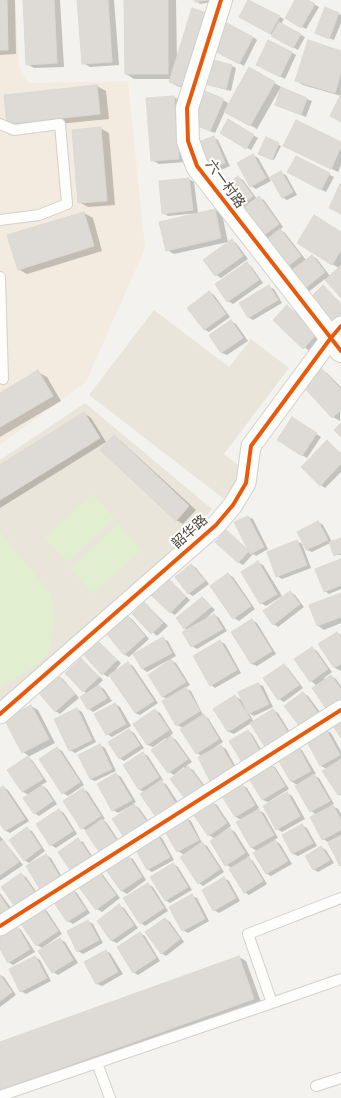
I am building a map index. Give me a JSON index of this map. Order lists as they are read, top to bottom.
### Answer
{
  "streets": {
    "street": ["六一村路", "韶华路"]
  },
  "crossings": [
    ["六一村路", "韶华路"]
  ]
}
